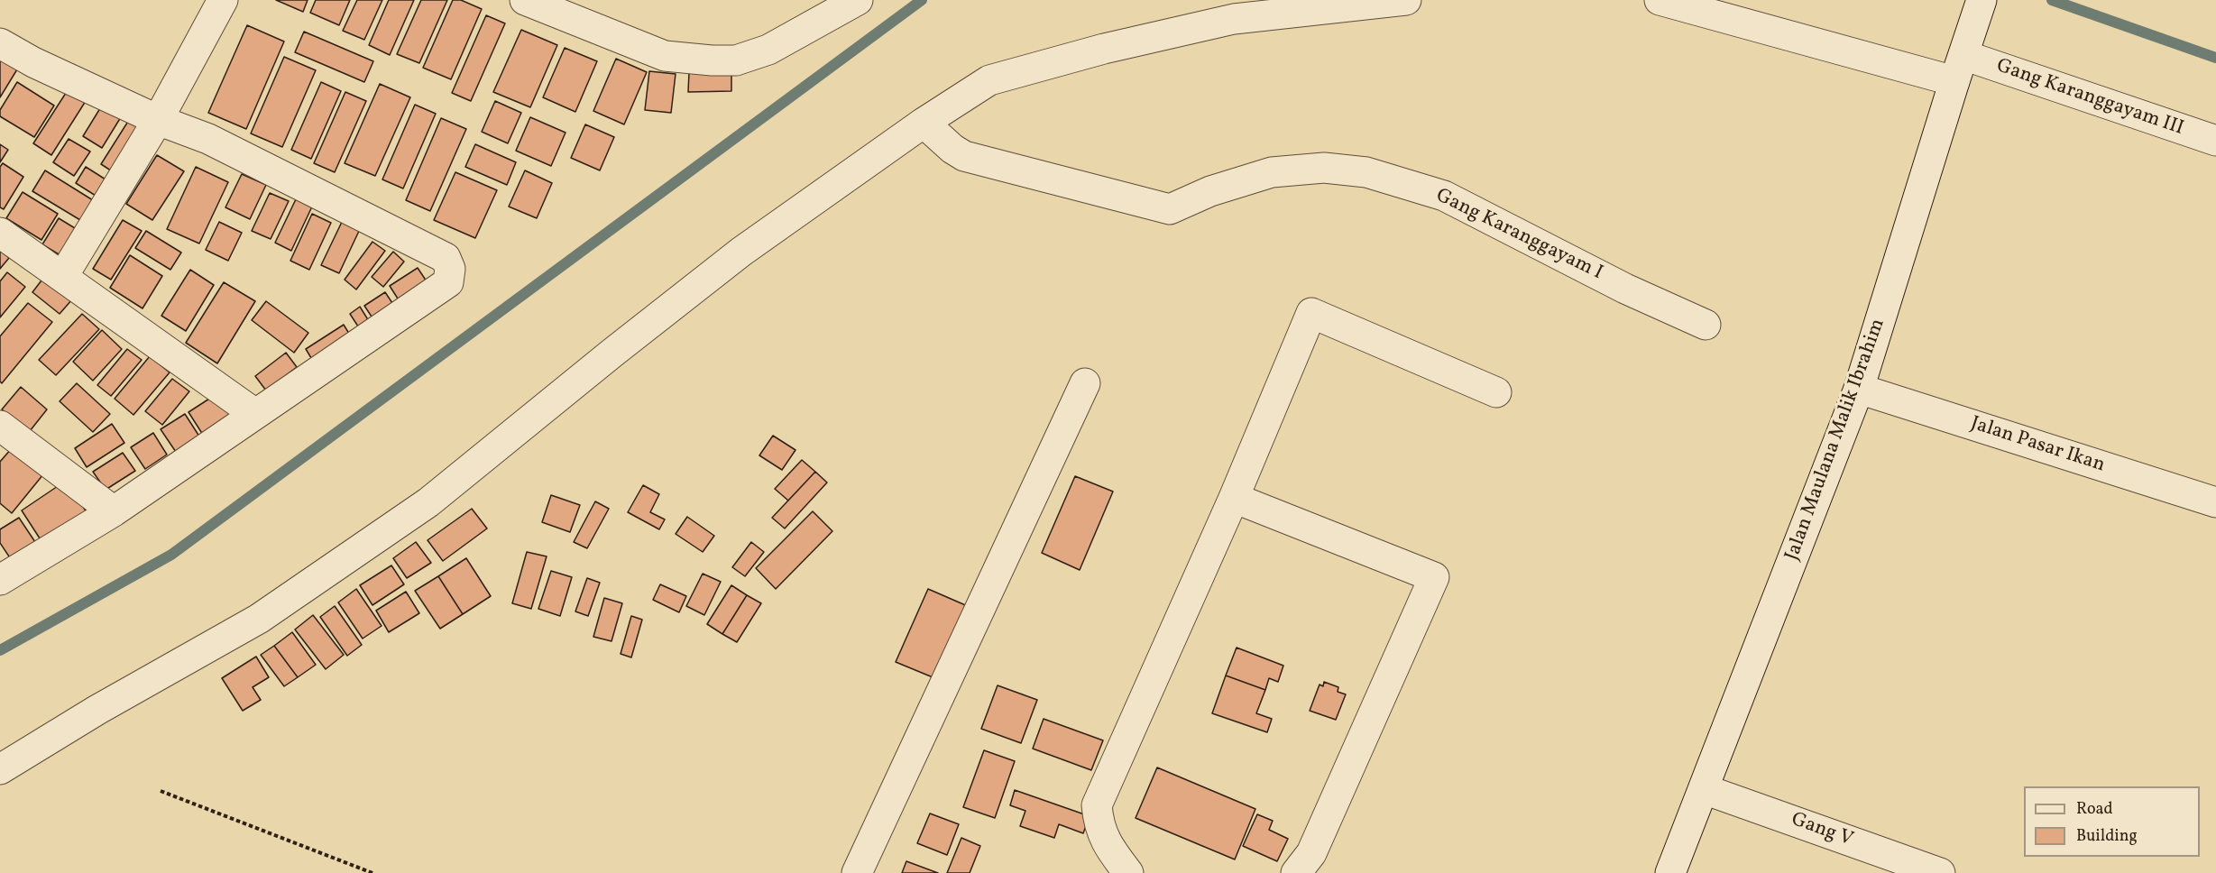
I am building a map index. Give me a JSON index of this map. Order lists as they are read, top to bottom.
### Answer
{
  "streets": {
    "street": [
      "Gang Karanggayam III",
      "Gang Karanggayam I",
      "Jalan Maulana Malik Ibrahim",
      "Jalan Pasar Ikan",
      "Gang V"
    ]
  },
  "crossings": [
    ["Gang Karanggayam III", "Jalan Maulana Malik Ibrahim"],
    ["Jalan Maulana Malik Ibrahim", "Jalan Pasar Ikan"],
    ["Jalan Maulana Malik Ibrahim", "Gang V"]
  ],
  "legend": ["Road", "Building"]
}
